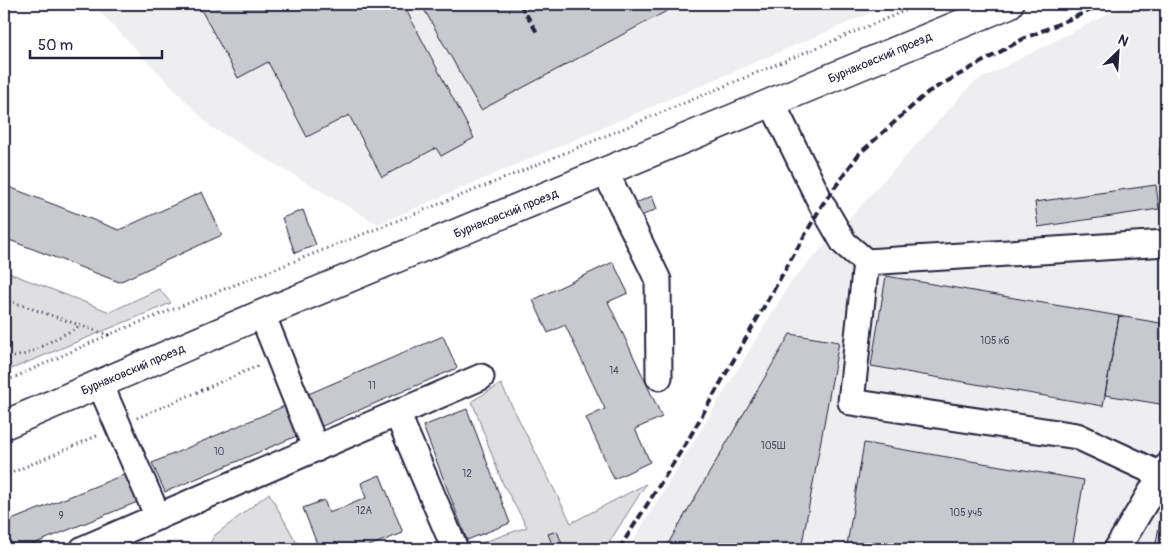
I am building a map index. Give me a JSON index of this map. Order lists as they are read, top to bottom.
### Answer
{
  "streets": {
    "main road": ["Бурнаковский проезд"]
  },
  "house_numbers": [
    "105 к6",
    "14",
    "11",
    "105Ш",
    "10",
    "12",
    "12А",
    "105 уч5",
    "9"
  ],
  "scale_bar": "50 m",
  "north": "top right"
}
